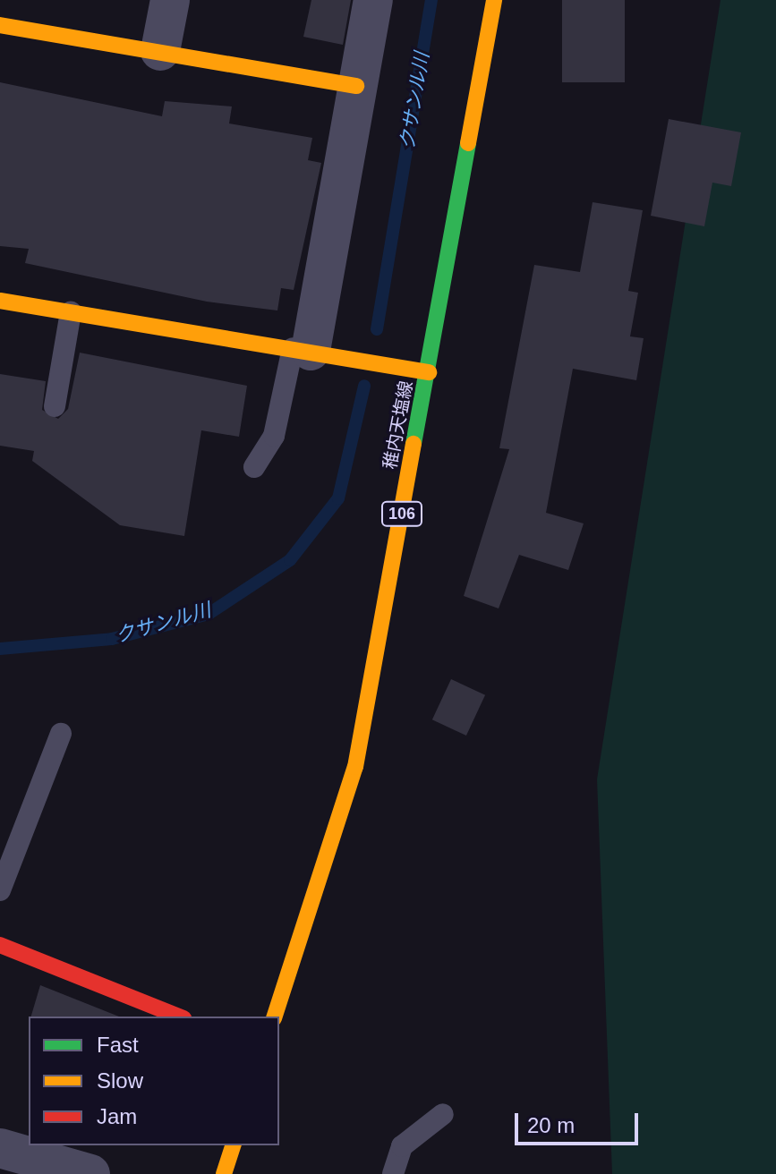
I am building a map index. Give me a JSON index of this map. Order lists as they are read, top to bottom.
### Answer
{
  "streets": {
    "main road": ["稚内天塩線", "106"]
  },
  "water": ["クサンル川"],
  "legend": ["Fast", "Slow", "Jam"],
  "scale_bar": "20 m"
}
